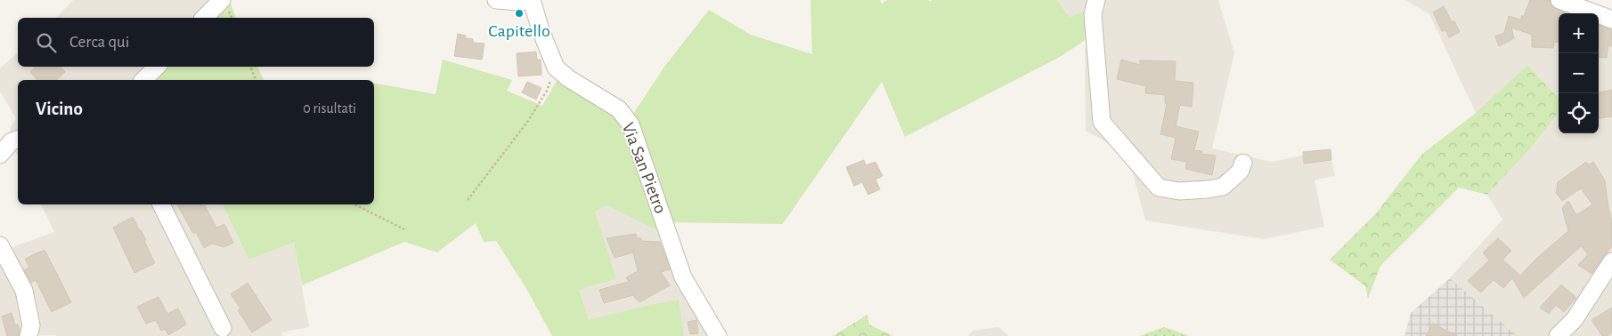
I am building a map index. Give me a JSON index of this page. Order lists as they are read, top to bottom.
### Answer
{
  "streets": {
    "street": ["Via San Pietro"]
  },
  "places": ["Capitello"],
  "page": {
    "map_buttons": ["+", "−"],
    "search": "Cerca qui",
    "heading": ["Vicino", "0 risultati"]
  }
}
